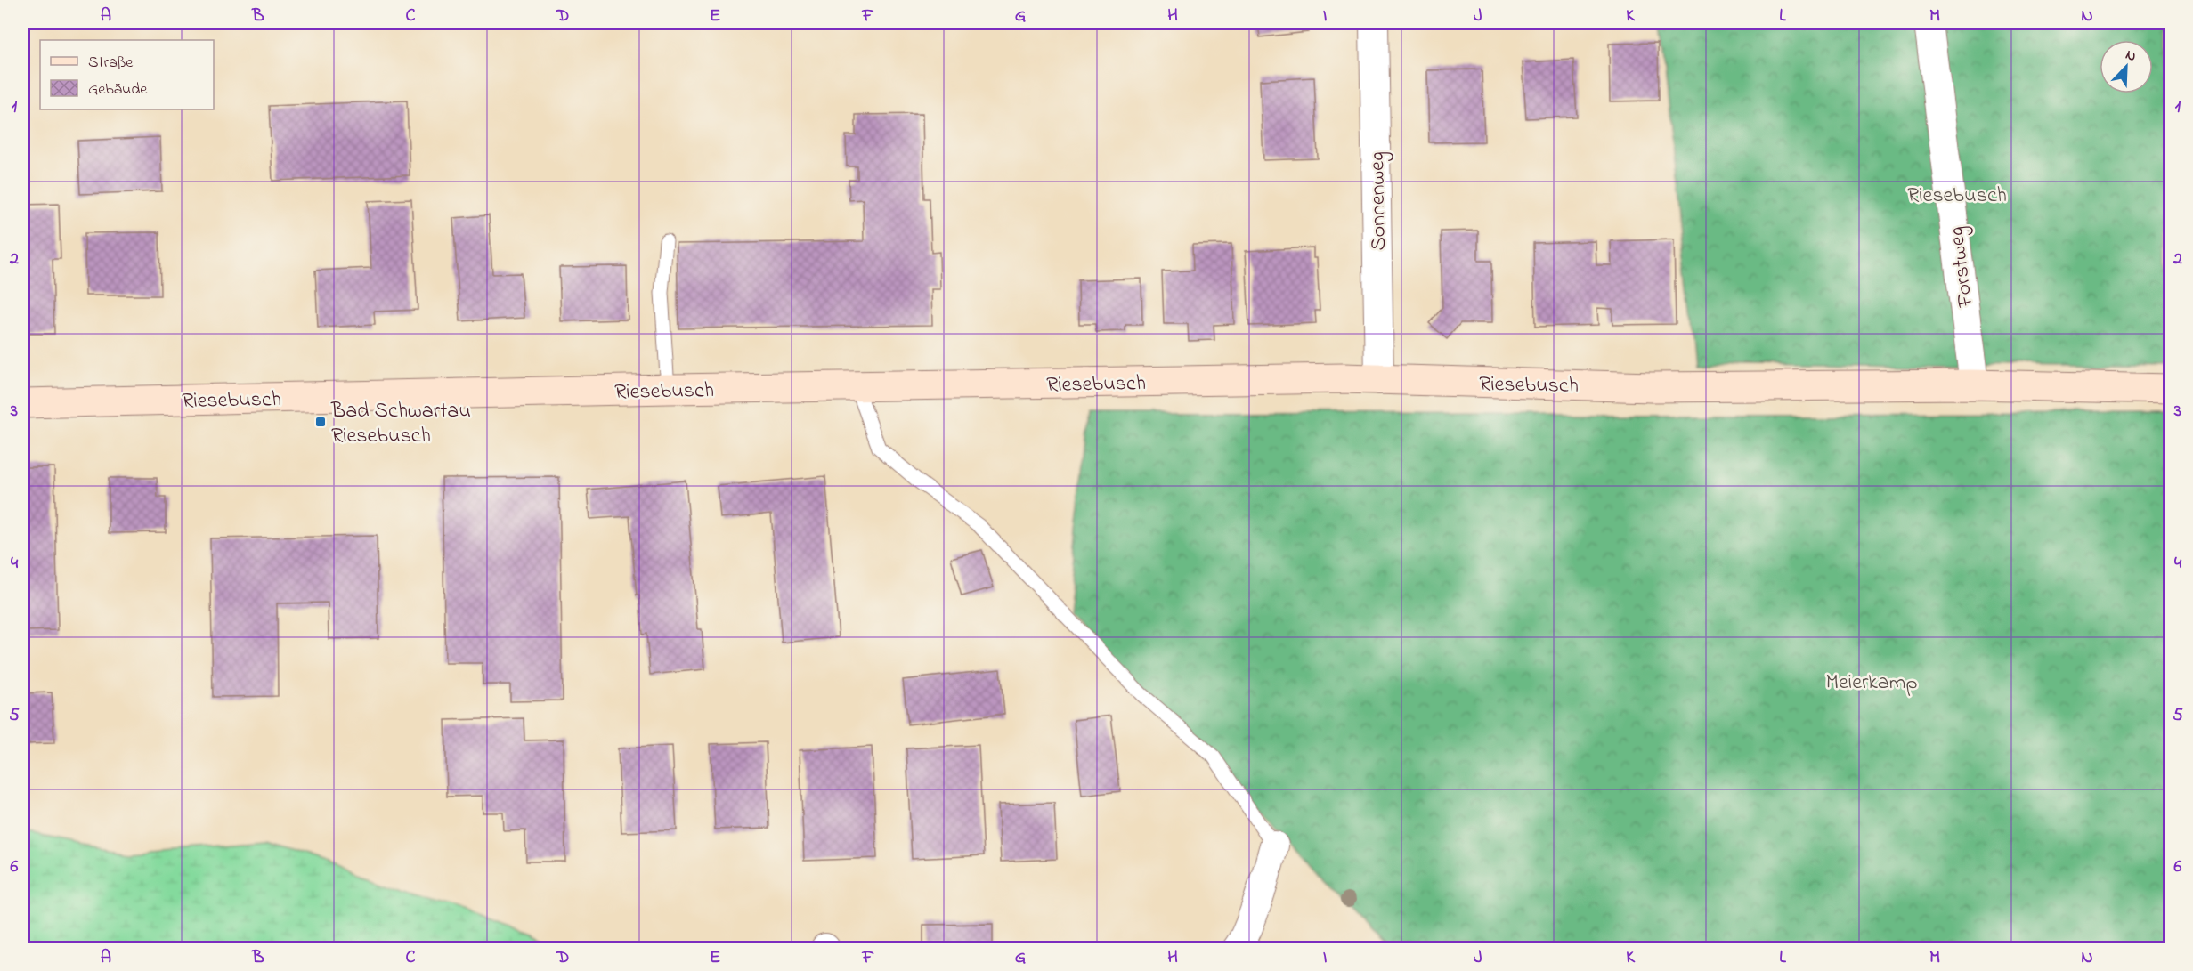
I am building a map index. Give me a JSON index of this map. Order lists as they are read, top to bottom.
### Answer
{
  "streets": {
    "main road": ["Riesebusch"],
    "street": ["Sonnenweg", "Forstweg"]
  },
  "crossings": [
    ["Sonnenweg", "Riesebusch"],
    ["Forstweg", "Riesebusch"]
  ],
  "parks": ["Riesebusch", "Meierkamp"],
  "places": {
    "transit": ["Bad Schwartau Riesebusch"]
  },
  "legend": ["Straße", "Gebäude"],
  "north": "top right",
  "grid": {
    "columns": [
      "A",
      "B",
      "C",
      "D",
      "E",
      "F",
      "G",
      "H",
      "I",
      "J",
      "K",
      "L",
      "M",
      "N"
    ],
    "rows": [
      "1",
      "2",
      "3",
      "4",
      "5",
      "6"
    ]
  }
}
